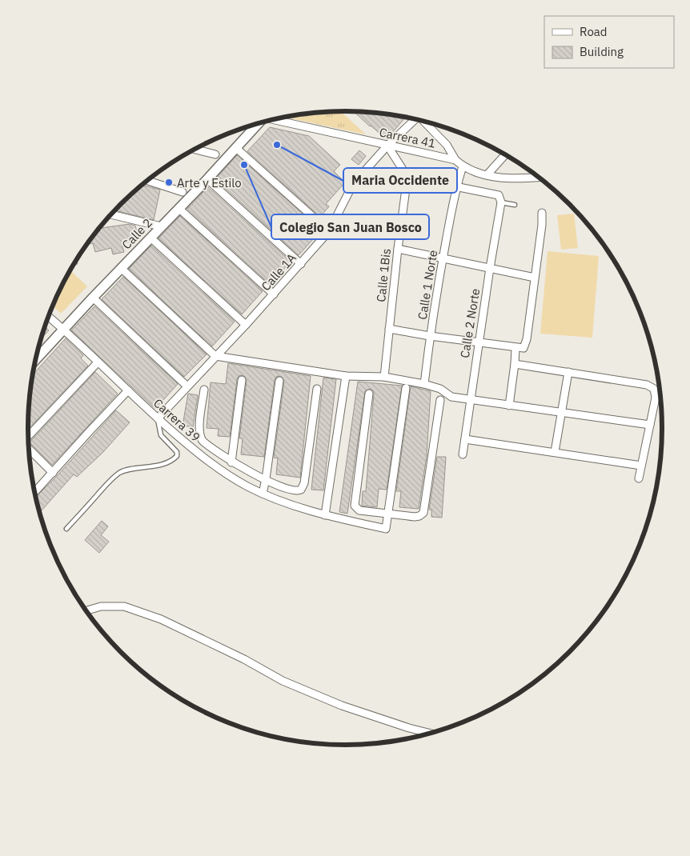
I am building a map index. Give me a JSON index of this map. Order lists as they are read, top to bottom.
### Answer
{
  "streets": {
    "street": [
      "Carrera 41",
      "Calle 2",
      "Calle 1A",
      "Calle 1Bis",
      "Calle 1 Norte",
      "Calle 2 Norte",
      "Carrera 39"
    ]
  },
  "crossings": [
    ["Carrera 41", "Calle 1A"],
    ["Carrera 41", "Calle 1 Norte"],
    ["Calle 2", "Carrera 39"],
    ["Calle 1A", "Carrera 39"]
  ],
  "places": ["Maria Occidente", "Colegio San Juan Bosco", "Arte y Estilo"],
  "legend": ["Road", "Building"]
}
